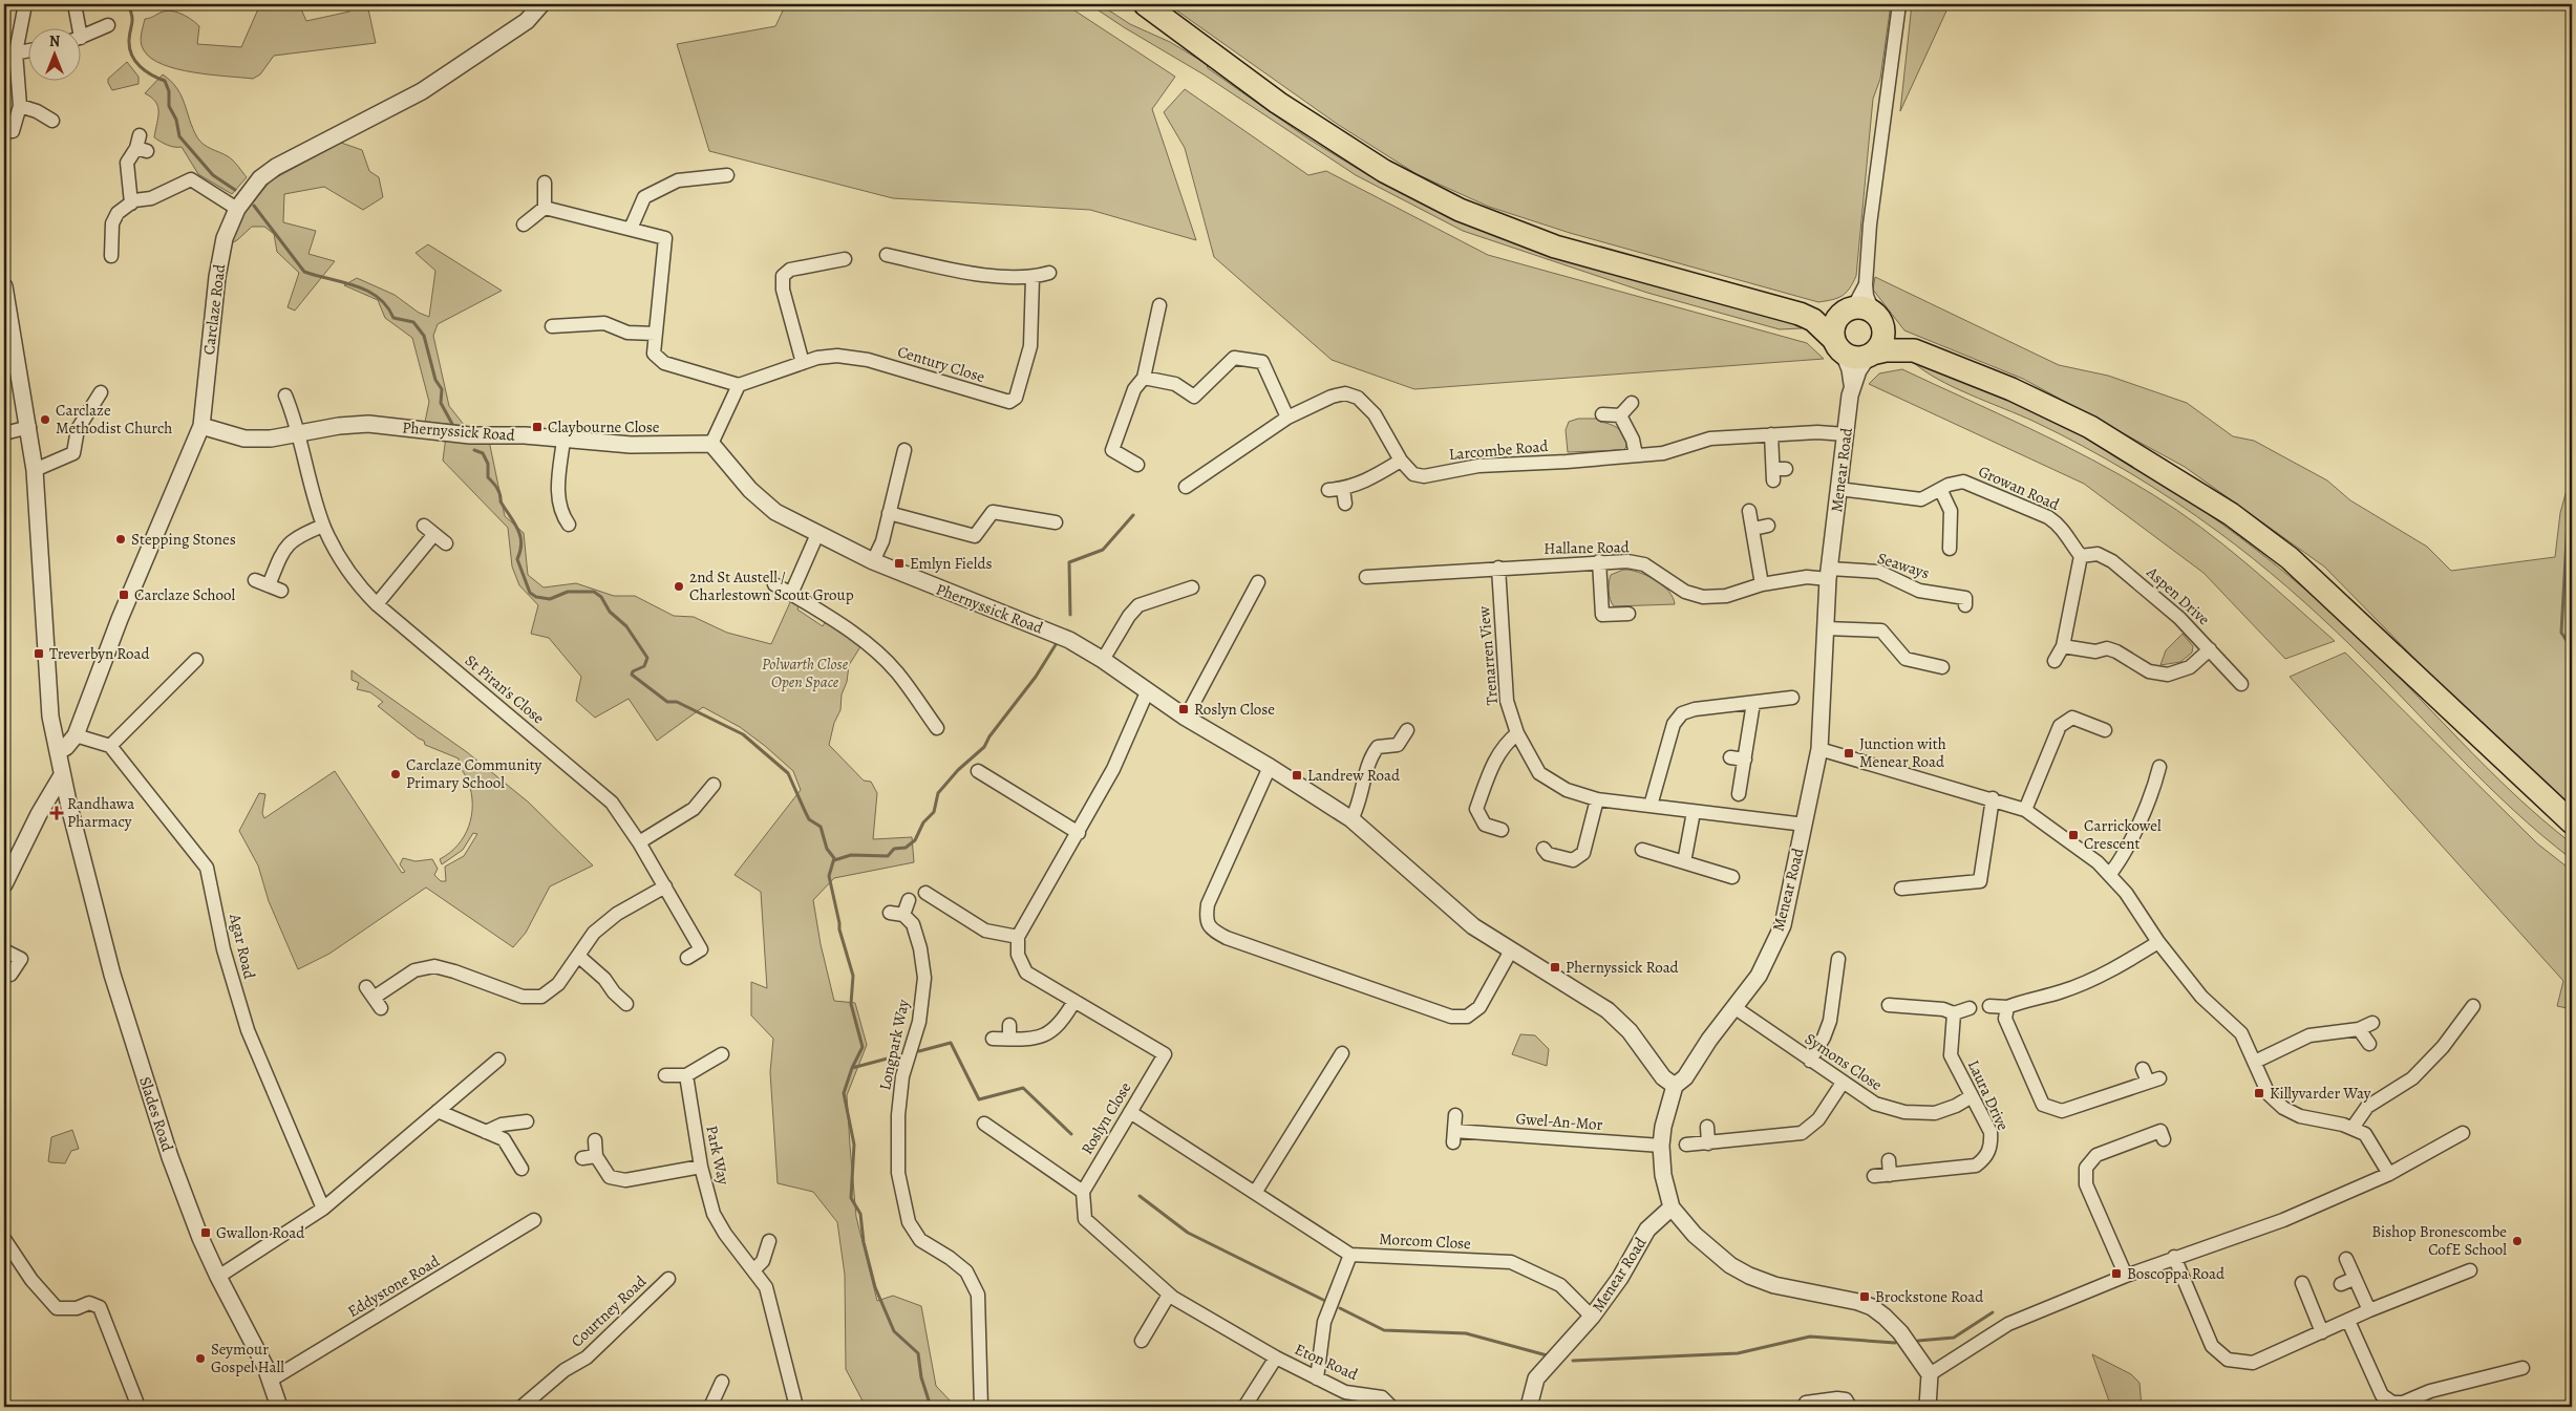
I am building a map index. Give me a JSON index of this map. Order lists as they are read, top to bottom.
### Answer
{
  "streets": {
    "street": [
      "Carclaze Road",
      "Century Close",
      "Phernyssick Road",
      "Larcombe Road",
      "Menear Road",
      "Growan Road",
      "Hallane Road",
      "Seaways",
      "Aspen Drive",
      "Trenarren View",
      "St Piran's Close",
      "Agar Road",
      "Longpark Way",
      "Symons Close",
      "Laura Drive",
      "Slades Road",
      "Roslyn Close",
      "Gwel-An-Mor",
      "Park Way",
      "Morcom Close",
      "Eddystone Road",
      "Courtney Road",
      "Eton Road"
    ]
  },
  "crossings": [
    ["Carclaze Road", "Phernyssick Road"],
    ["Phernyssick Road", "Menear Road"],
    ["Phernyssick Road", "St Piran's Close"],
    ["Larcombe Road", "Menear Road"],
    ["Menear Road", "Growan Road"],
    ["Menear Road", "Hallane Road"],
    ["Menear Road", "Seaways"],
    ["Menear Road", "Trenarren View"],
    ["Menear Road", "Symons Close"],
    ["Menear Road", "Gwel-An-Mor"],
    ["Menear Road", "Morcom Close"],
    ["Growan Road", "Aspen Drive"],
    ["Hallane Road", "Seaways"],
    ["Hallane Road", "Trenarren View"],
    ["Symons Close", "Laura Drive"],
    ["Slades Road", "Eddystone Road"]
  ],
  "parks": ["Polwarth Close Open Space"],
  "places": {
    "other": [
      "Carclaze Methodist Church",
      "Stepping Stones",
      "2nd St Austell / Charlestown Scout Group",
      "Carclaze Community Primary School",
      "Bishop Bronescombe CofE School",
      "Seymour Gospel Hall"
    ],
    "transit": [
      "Claybourne Close",
      "Emlyn Fields",
      "Carclaze School",
      "Treverbyn Road",
      "Roslyn Close",
      "Junction with Menear Road",
      "Landrew Road",
      "Carrickowel Crescent",
      "Phernyssick Road",
      "Killyvarder Way",
      "Gwallon Road",
      "Boscoppa Road",
      "Brockstone Road"
    ],
    "health": ["Randhawa Pharmacy"]
  },
  "north": "top"
}
